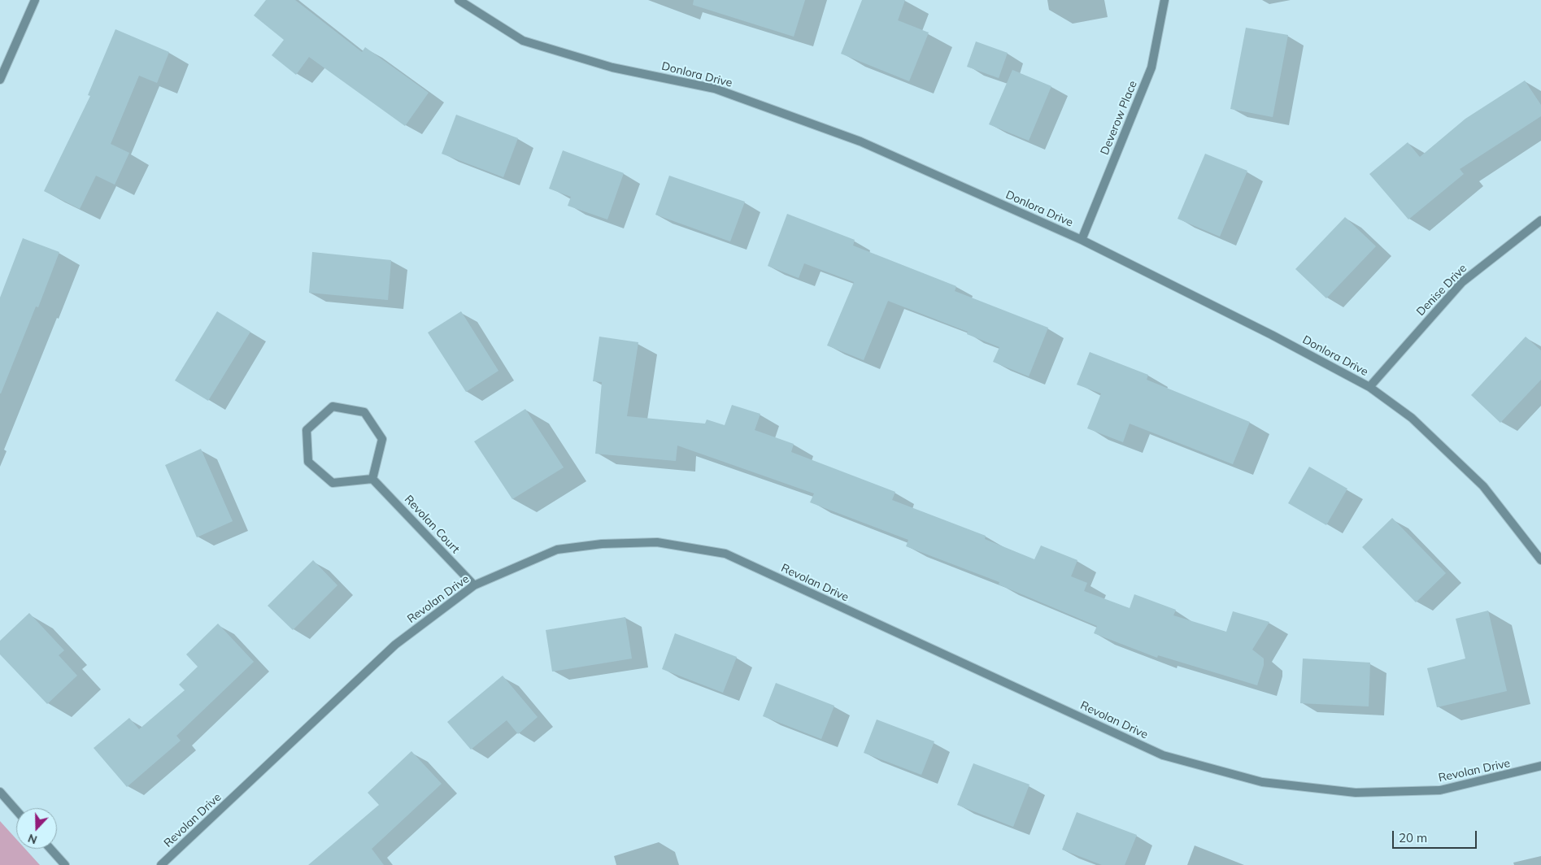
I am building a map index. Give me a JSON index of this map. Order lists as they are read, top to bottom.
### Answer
{
  "streets": {
    "street": [
      "Donlora Drive",
      "Deverow Place",
      "Denise Drive",
      "Revolan Court",
      "Revolan Drive"
    ]
  },
  "crossings": [
    ["Donlora Drive", "Deverow Place"],
    ["Donlora Drive", "Denise Drive"],
    ["Revolan Court", "Revolan Drive"]
  ],
  "scale_bar": "20 m",
  "north": "bottom"
}
